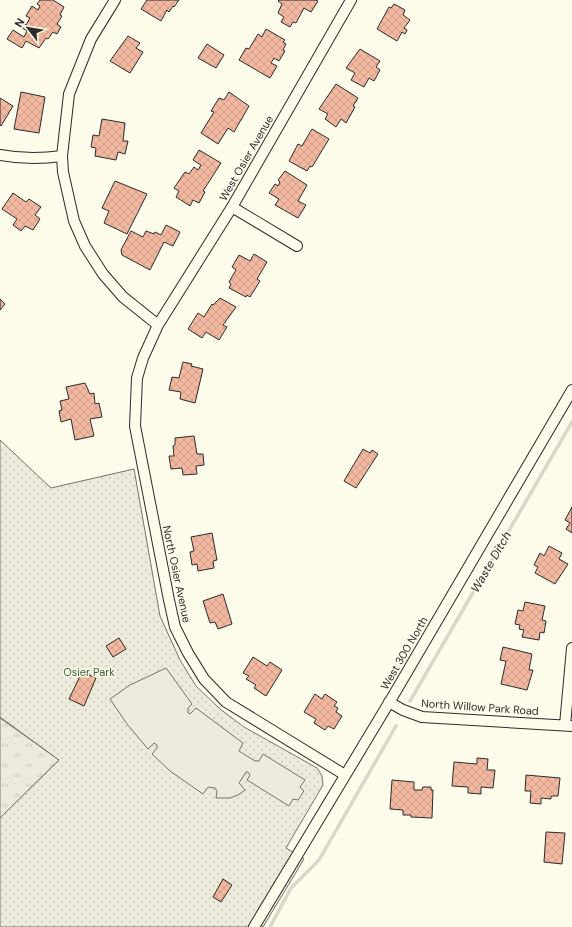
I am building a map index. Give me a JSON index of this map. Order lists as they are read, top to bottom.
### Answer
{
  "streets": {
    "street": [
      "West Osier Avenue",
      "North Osier Avenue",
      "West 300 North",
      "North Willow Park Road"
    ]
  },
  "crossings": [
    ["West Osier Avenue", "North Osier Avenue"],
    ["North Osier Avenue", "West 300 North"],
    ["West 300 North", "North Willow Park Road"]
  ],
  "water": ["Waste Ditch"],
  "parks": ["Osier Park"],
  "north": "top left"
}
